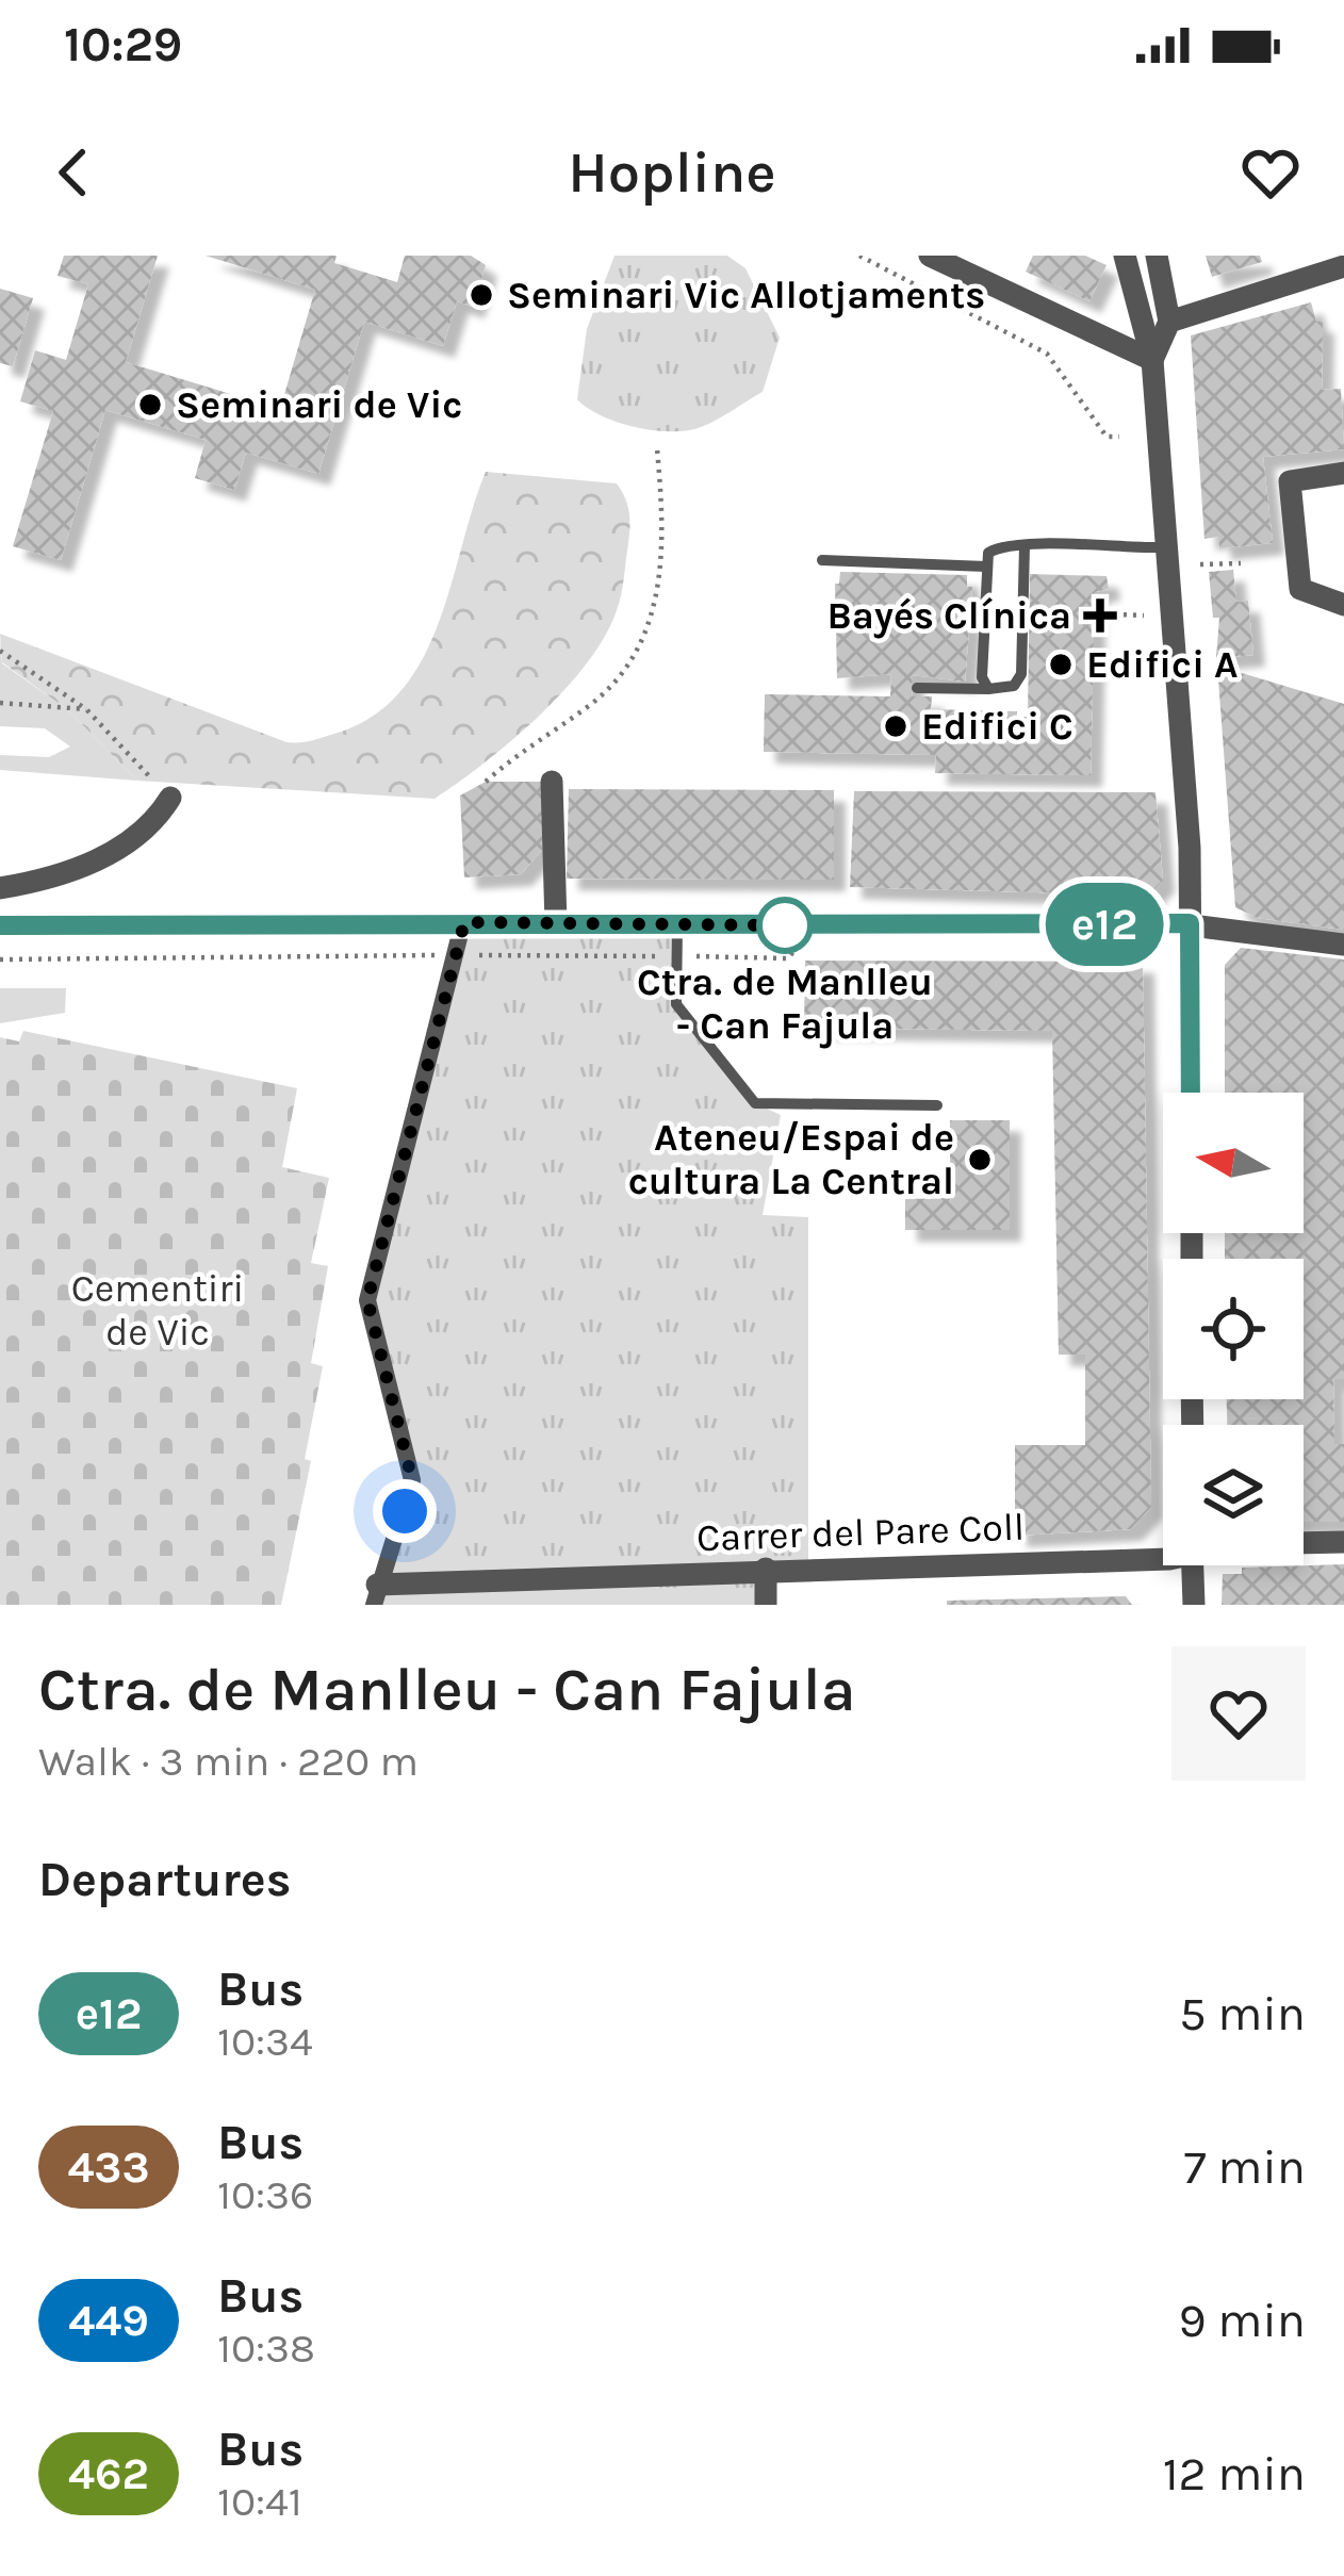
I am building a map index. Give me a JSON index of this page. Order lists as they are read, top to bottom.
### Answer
{
  "streets": {
    "street": ["Carrer del Pare Coll"]
  },
  "parks": ["Cementiri de Vic"],
  "places": {
    "other": [
      "Seminari Vic Allotjaments",
      "Seminari de Vic",
      "Edifici A",
      "Edifici C",
      "Ctra. de Manlleu - Can Fajula",
      "Ateneu/Espai de cultura La Central"
    ],
    "health": ["Bayés Clínica"]
  },
  "lines": ["bus line e12"],
  "north": "left",
  "page": {
    "status": "10:29",
    "header": "Hopline",
    "on_map": "e12",
    "heading": [
      ["Ctra. de Manlleu - Can Fajula", "Walk · 3 min · 220 m"],
      "Departures"
    ],
    "list": [
      {
        "mark": "e12",
        "name": "Bus",
        "note": "10:34",
        "value": "5 min"
      },
      {
        "mark": "433",
        "name": "Bus",
        "note": "10:36",
        "value": "7 min"
      },
      {
        "mark": "449",
        "name": "Bus",
        "note": "10:38",
        "value": "9 min"
      },
      {
        "mark": "462",
        "name": "Bus",
        "note": "10:41",
        "value": "12 min"
      }
    ]
  }
}
